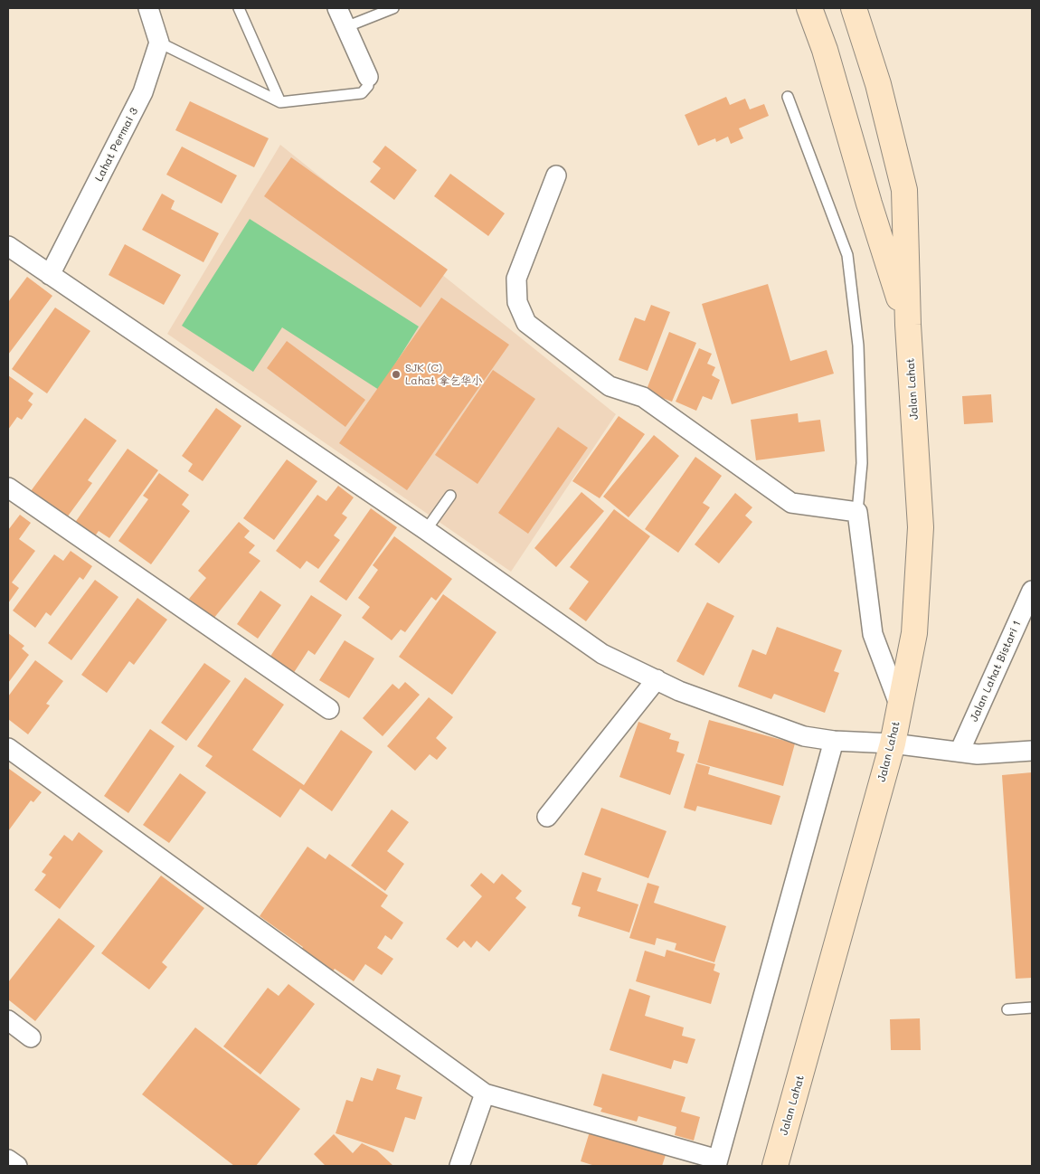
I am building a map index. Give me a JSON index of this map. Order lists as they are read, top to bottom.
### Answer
{
  "streets": {
    "main road": ["Jalan Lahat"],
    "street": ["Lahat Permai 3", "Jalan Lahat Bistari 1"]
  },
  "places": ["SJK (C) Lahat 拿乞华小"]
}
